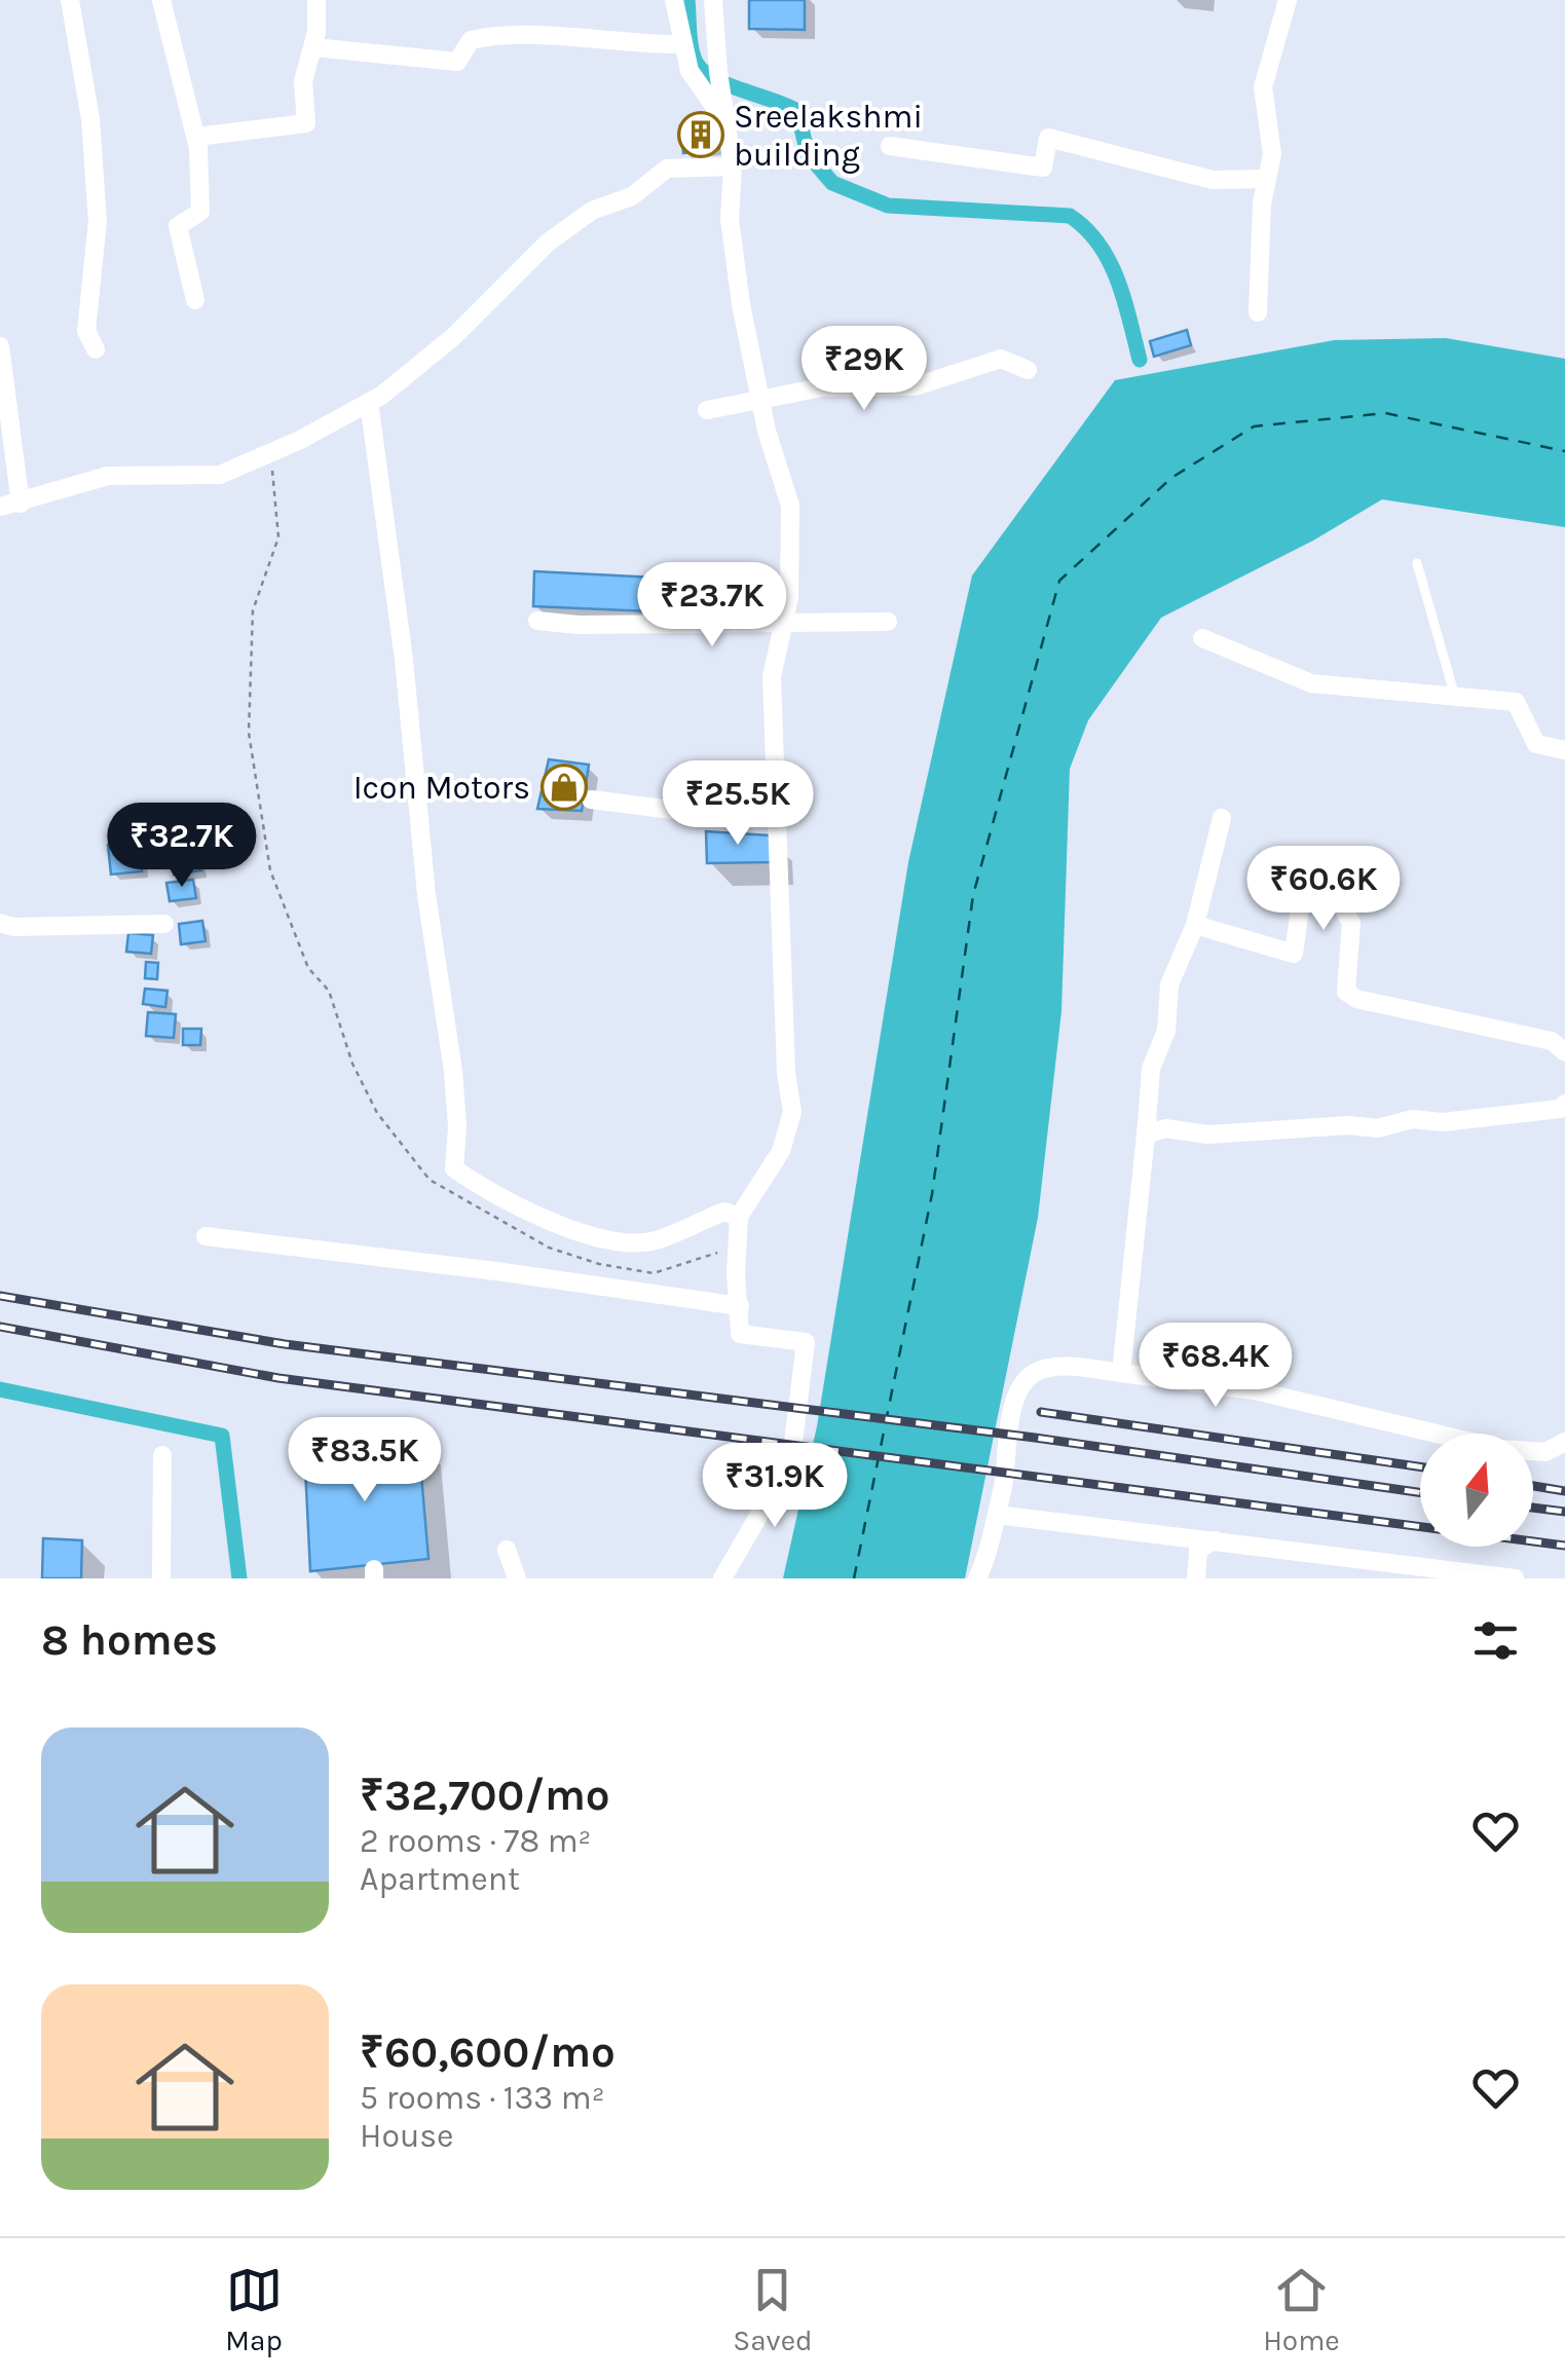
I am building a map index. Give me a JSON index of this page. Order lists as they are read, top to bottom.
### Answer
{
  "places": {
    "building": ["Sreelakshmi building"],
    "shop": ["Icon Motors"]
  },
  "north": "top",
  "page": {
    "price": [
      "₹29K",
      "₹23.7K",
      "₹25.5K",
      "₹32.7K",
      "₹60.6K",
      "₹68.4K",
      "₹83.5K",
      "₹31.9K"
    ],
    "heading": "8 homes",
    "list": [
      {
        "name": "₹32,700/mo",
        "note": "2 rooms · 78 m² · Apartment"
      },
      {
        "name": "₹60,600/mo",
        "note": "5 rooms · 133 m² · House"
      }
    ],
    "tabs": ["Map", "Saved", "Home"]
  }
}
